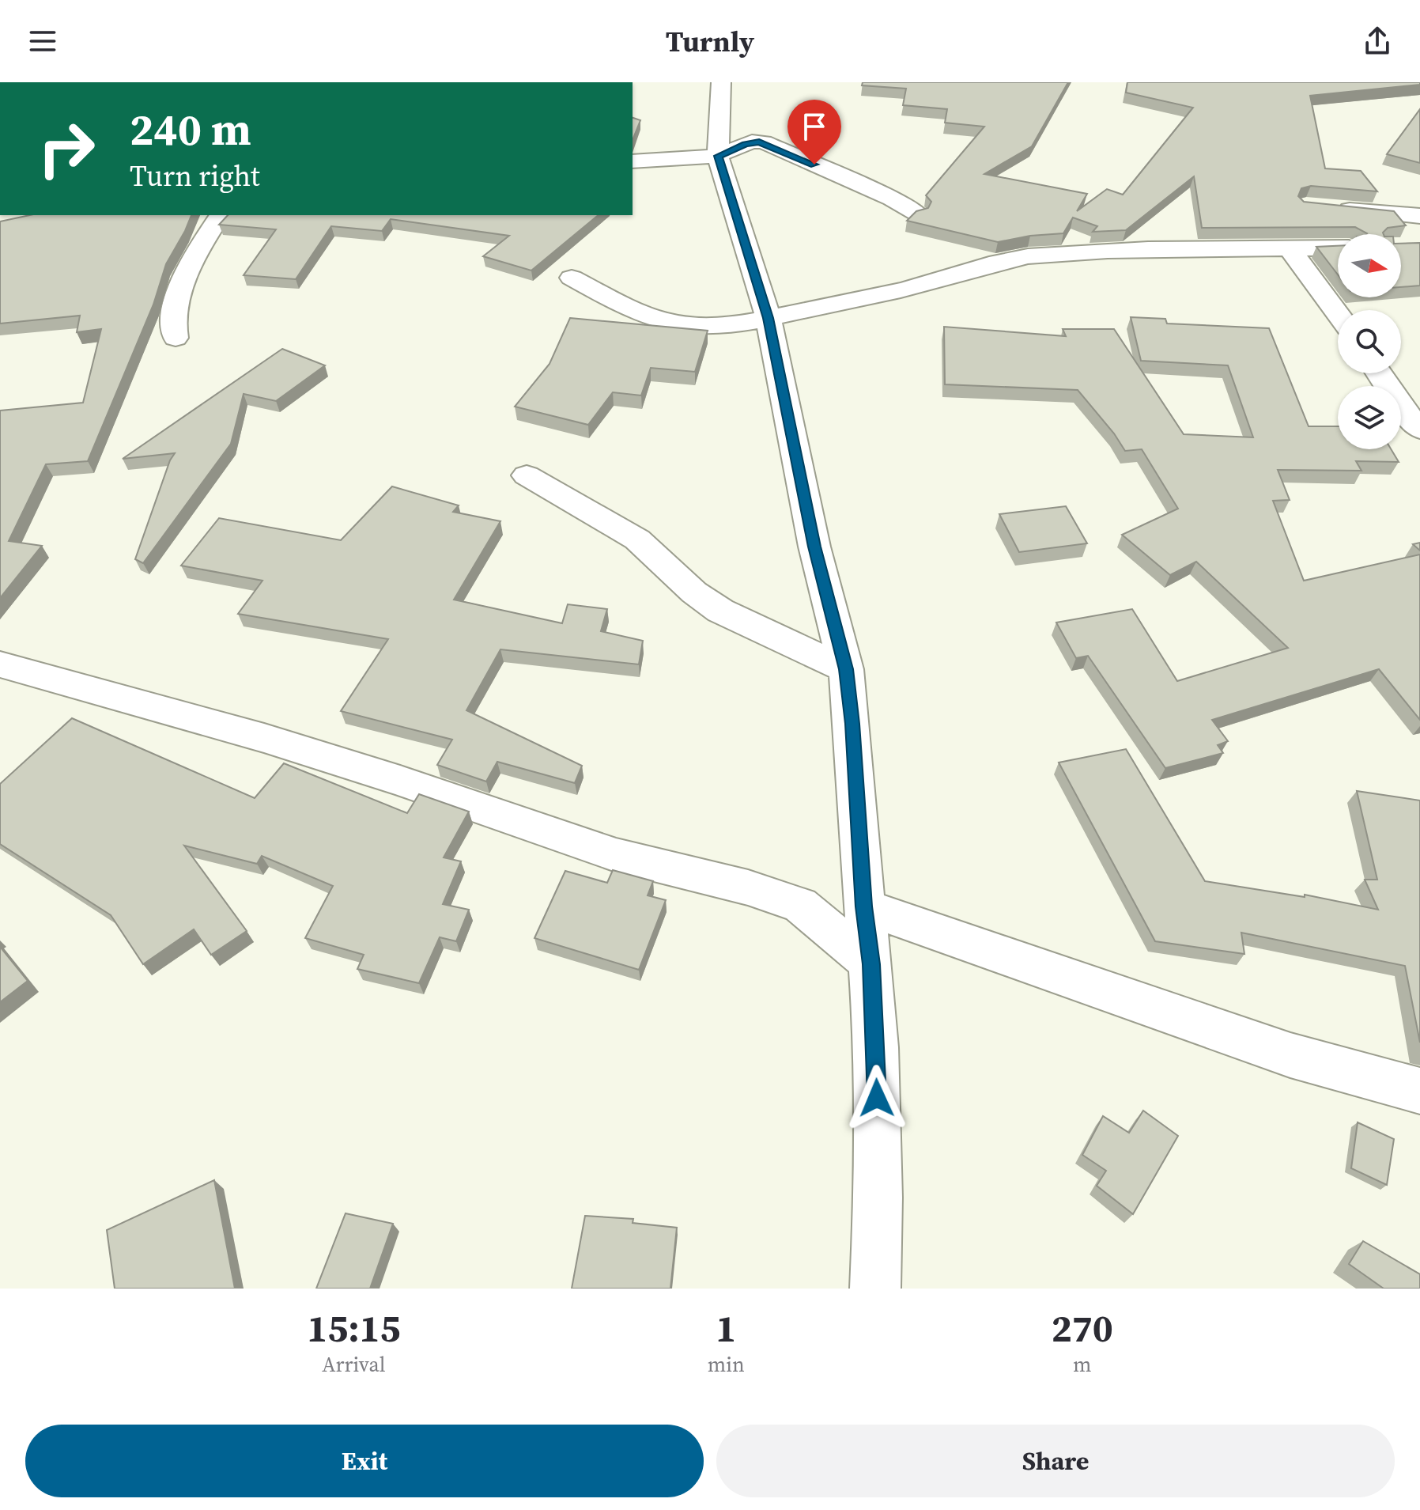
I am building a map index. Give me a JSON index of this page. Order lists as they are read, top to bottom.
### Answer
{
  "north": "right",
  "page": {
    "header": "Turnly",
    "turn": ["240 m", "Turn right"],
    "eta": [
      "15:15",
      "Arrival",
      "1",
      "min",
      "270",
      "m"
    ],
    "buttons": ["Exit", "Share"]
  }
}
